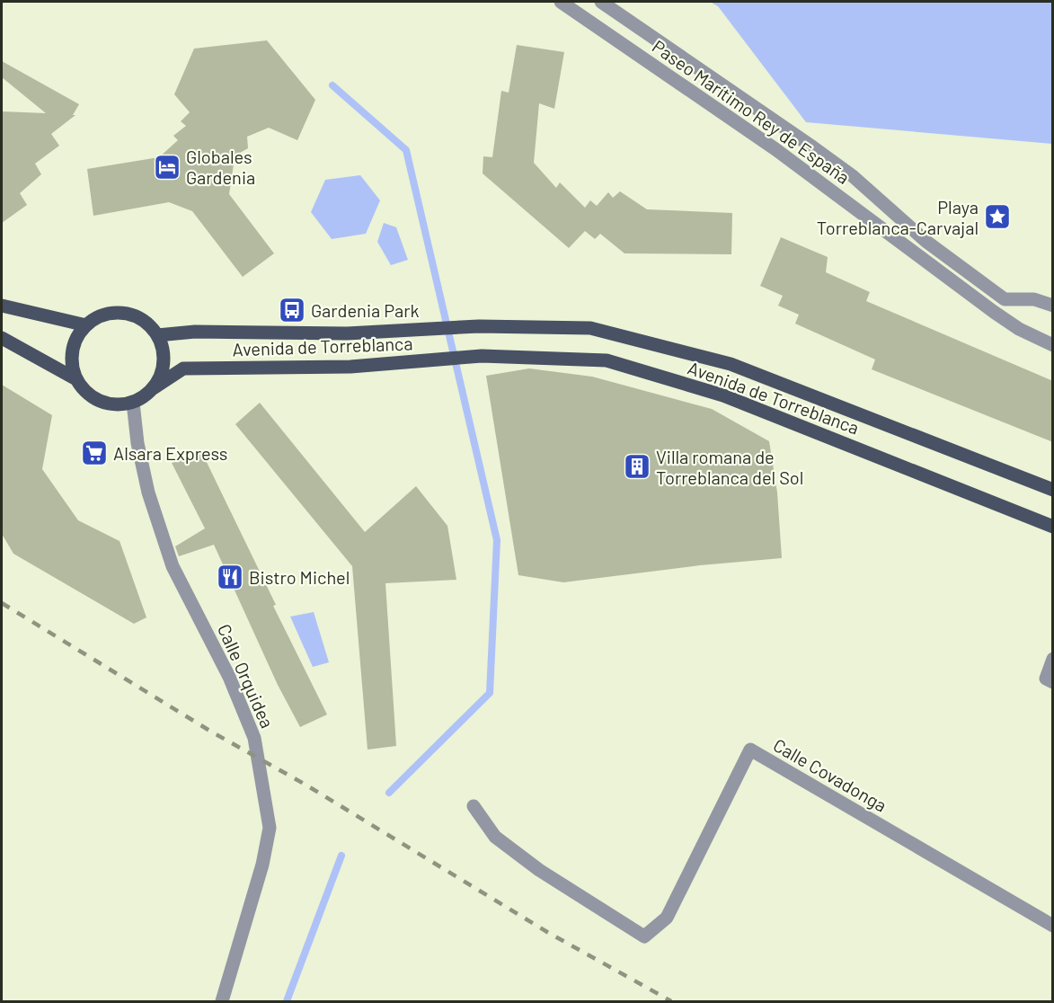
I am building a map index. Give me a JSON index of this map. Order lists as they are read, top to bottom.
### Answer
{
  "streets": {
    "main road": ["Avenida de Torreblanca"],
    "street": ["Paseo Marítimo Rey de España", "Calle Orquidea", "Calle Covadonga"]
  },
  "crossings": [
    ["Avenida de Torreblanca", "Calle Orquidea"]
  ],
  "places": {
    "hotel": ["Globales Gardenia"],
    "place": ["Playa Torreblanca-Carvajal"],
    "bus stop": ["Gardenia Park"],
    "supermarket": ["Alsara Express"],
    "building": ["Villa romana de Torreblanca del Sol"],
    "restaurant": ["Bistro Michel"]
  }
}
